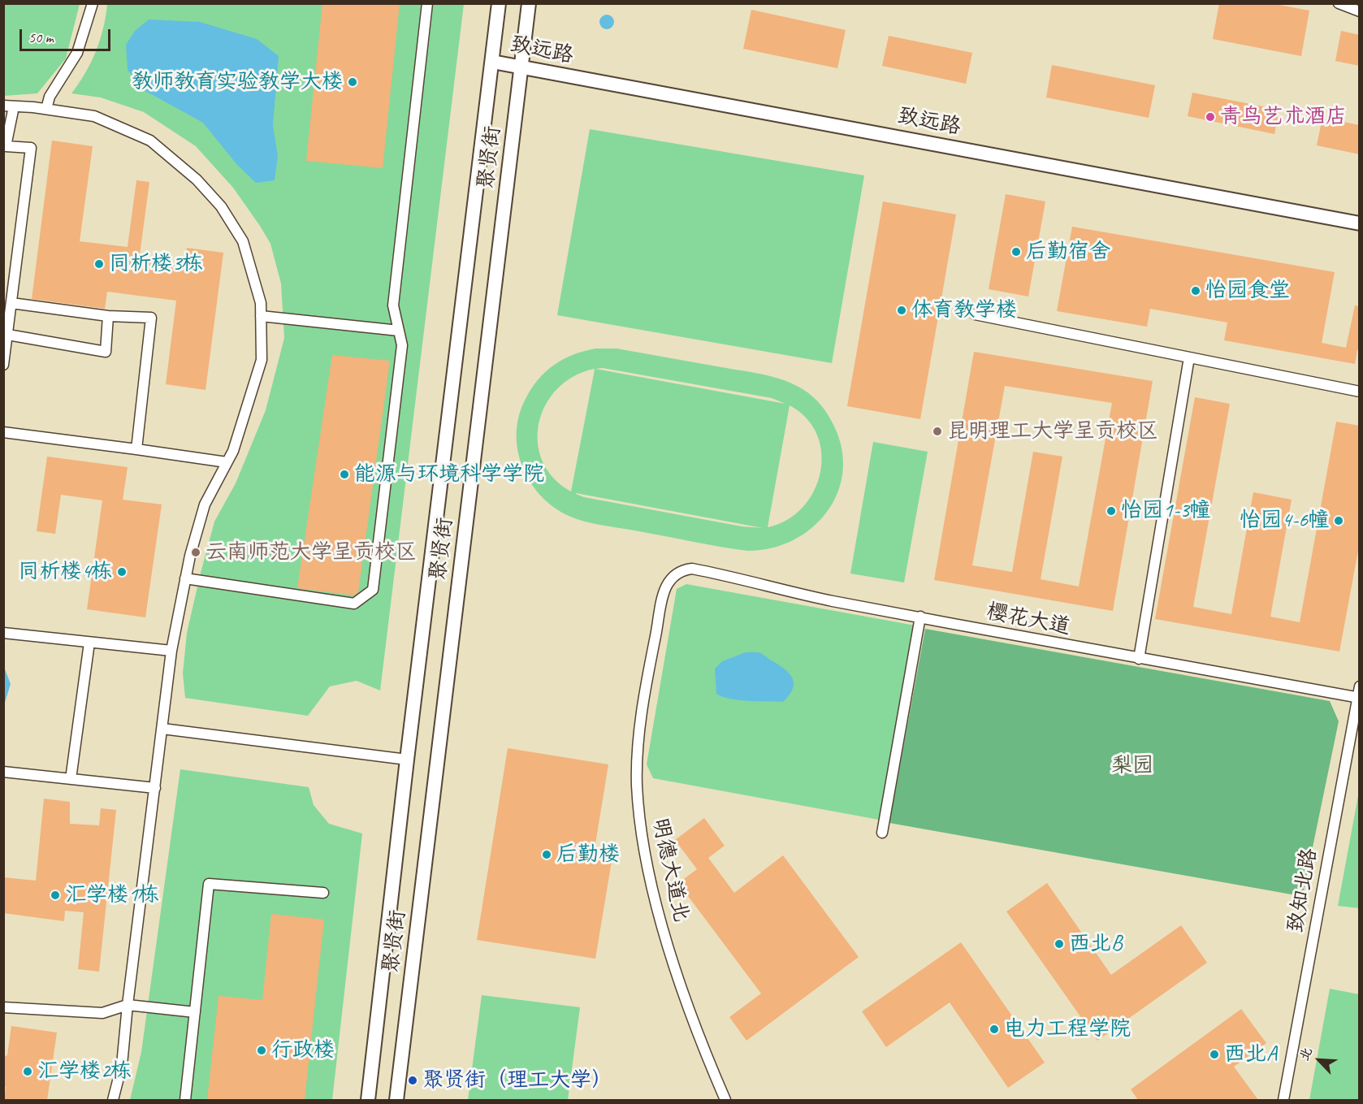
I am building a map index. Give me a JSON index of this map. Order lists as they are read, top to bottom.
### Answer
{
  "streets": {
    "main road": ["致远路", "聚贤街"],
    "street": ["樱花大道", "明德大道北", "致知北路"]
  },
  "crossings": [
    ["致远路", "聚贤街"],
    ["樱花大道", "明德大道北"],
    ["樱花大道", "致知北路"]
  ],
  "parks": ["梨园"],
  "places": [
    "教师教育实验教学大楼",
    "青鸟艺术酒店",
    "后勤宿舍",
    "同析楼3栋",
    "怡园食堂",
    "体育教学楼",
    "昆明理工大学呈贡校区",
    "能源与环境科学学院",
    "怡园1-3幢",
    "怡园4-6幢",
    "云南师范大学呈贡校区",
    "同析楼4栋",
    "后勤楼",
    "汇学楼1栋",
    "西北B",
    "电力工程学院",
    "行政楼",
    "西北A",
    "汇学楼2栋",
    "聚贤街（理工大学）"
  ],
  "scale_bar": "50 m",
  "north": "top left"
}
